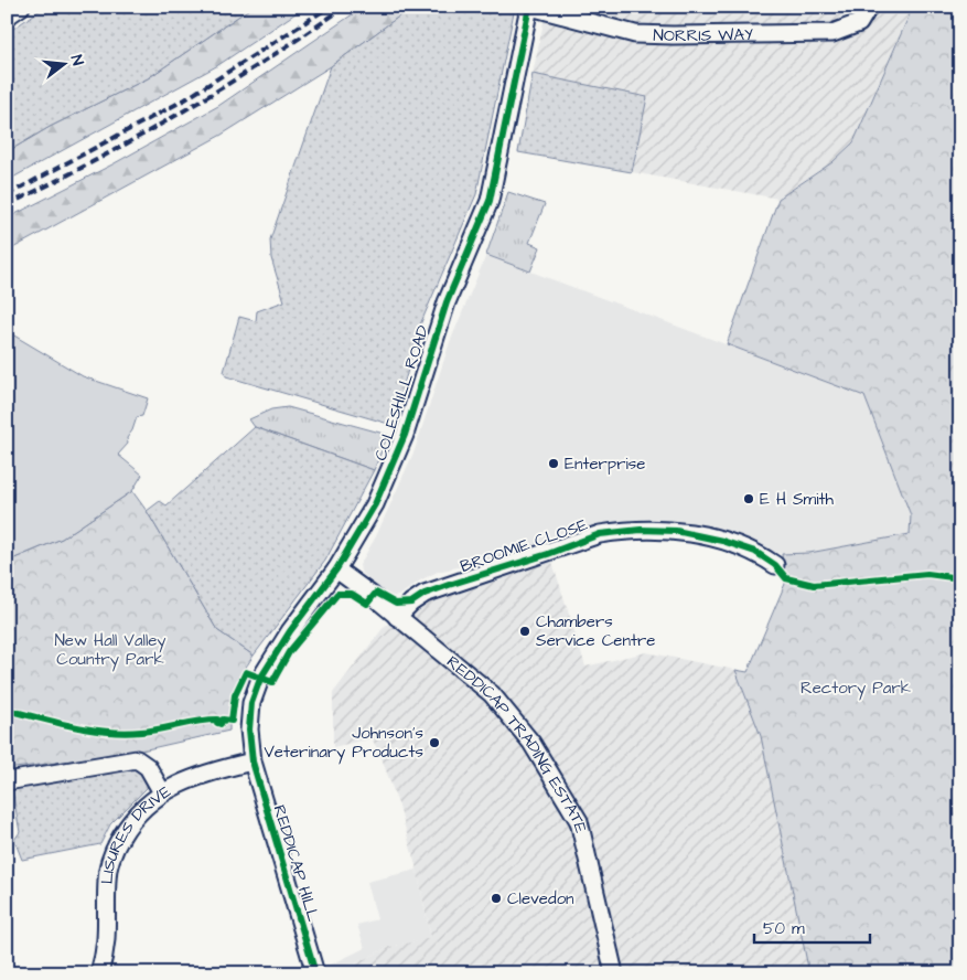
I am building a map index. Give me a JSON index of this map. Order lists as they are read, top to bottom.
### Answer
{
  "streets": {
    "street": [
      "NORRIS WAY",
      "COLESHILL ROAD",
      "BROOMIE CLOSE",
      "REDDICAP TRADING ESTATE",
      "LISURES DRIVE",
      "REDDICAP HILL"
    ]
  },
  "crossings": [
    ["NORRIS WAY", "COLESHILL ROAD"],
    ["COLESHILL ROAD", "REDDICAP TRADING ESTATE"],
    ["COLESHILL ROAD", "LISURES DRIVE"],
    ["COLESHILL ROAD", "REDDICAP HILL"],
    ["BROOMIE CLOSE", "REDDICAP TRADING ESTATE"],
    ["LISURES DRIVE", "REDDICAP HILL"]
  ],
  "parks": ["New Hall Valley Country Park", "Rectory Park"],
  "places": [
    "Enterprise",
    "E H Smith",
    "Chambers Service Centre",
    "Johnson's Veterinary Products",
    "Clevedon"
  ],
  "scale_bar": "50 m",
  "north": "right"
}
